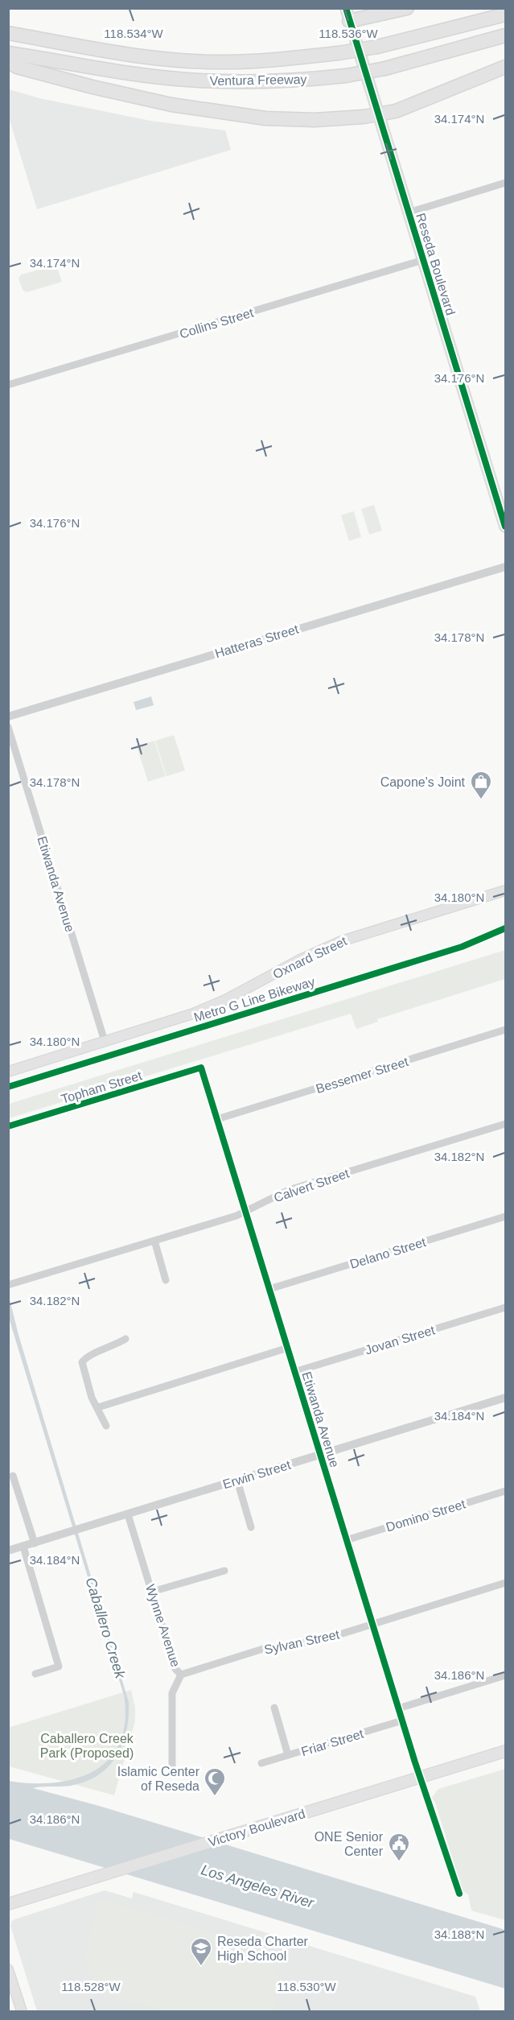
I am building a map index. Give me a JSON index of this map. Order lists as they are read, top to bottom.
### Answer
{
  "streets": {
    "highway": ["Ventura Freeway"],
    "main road": ["Reseda Boulevard", "Oxnard Street", "Victory Boulevard"],
    "street": [
      "Collins Street",
      "Hatteras Street",
      "Etiwanda Avenue",
      "Bessemer Street",
      "Topham Street",
      "Calvert Street",
      "Delano Street",
      "Jovan Street",
      "Erwin Street",
      "Domino Street",
      "Wynne Avenue",
      "Sylvan Street",
      "Friar Street"
    ],
    "cycle path": ["Metro G Line Bikeway"]
  },
  "crossings": [
    ["Reseda Boulevard", "Collins Street"],
    ["Etiwanda Avenue", "Oxnard Street"],
    ["Etiwanda Avenue", "Bessemer Street"],
    ["Etiwanda Avenue", "Topham Street"],
    ["Etiwanda Avenue", "Calvert Street"],
    ["Etiwanda Avenue", "Delano Street"],
    ["Etiwanda Avenue", "Jovan Street"],
    ["Etiwanda Avenue", "Erwin Street"],
    ["Etiwanda Avenue", "Domino Street"],
    ["Etiwanda Avenue", "Sylvan Street"],
    ["Etiwanda Avenue", "Friar Street"],
    ["Etiwanda Avenue", "Victory Boulevard"],
    ["Erwin Street", "Wynne Avenue"],
    ["Wynne Avenue", "Sylvan Street"]
  ],
  "water": ["Caballero Creek", "Los Angeles River"],
  "parks": ["Caballero Creek Park (Proposed)"],
  "places": {
    "shop": ["Capone's Joint"],
    "mosque": ["Islamic Center of Reseda"],
    "public building": ["ONE Senior Center"],
    "school or university": ["Reseda Charter High School"]
  },
  "coordinates": [
    "118.534°W",
    "118.536°W",
    "34.174°N",
    "34.176°N",
    "34.178°N",
    "34.180°N",
    "34.182°N",
    "34.184°N",
    "34.186°N",
    "34.188°N",
    "118.528°W",
    "118.530°W"
  ]
}
